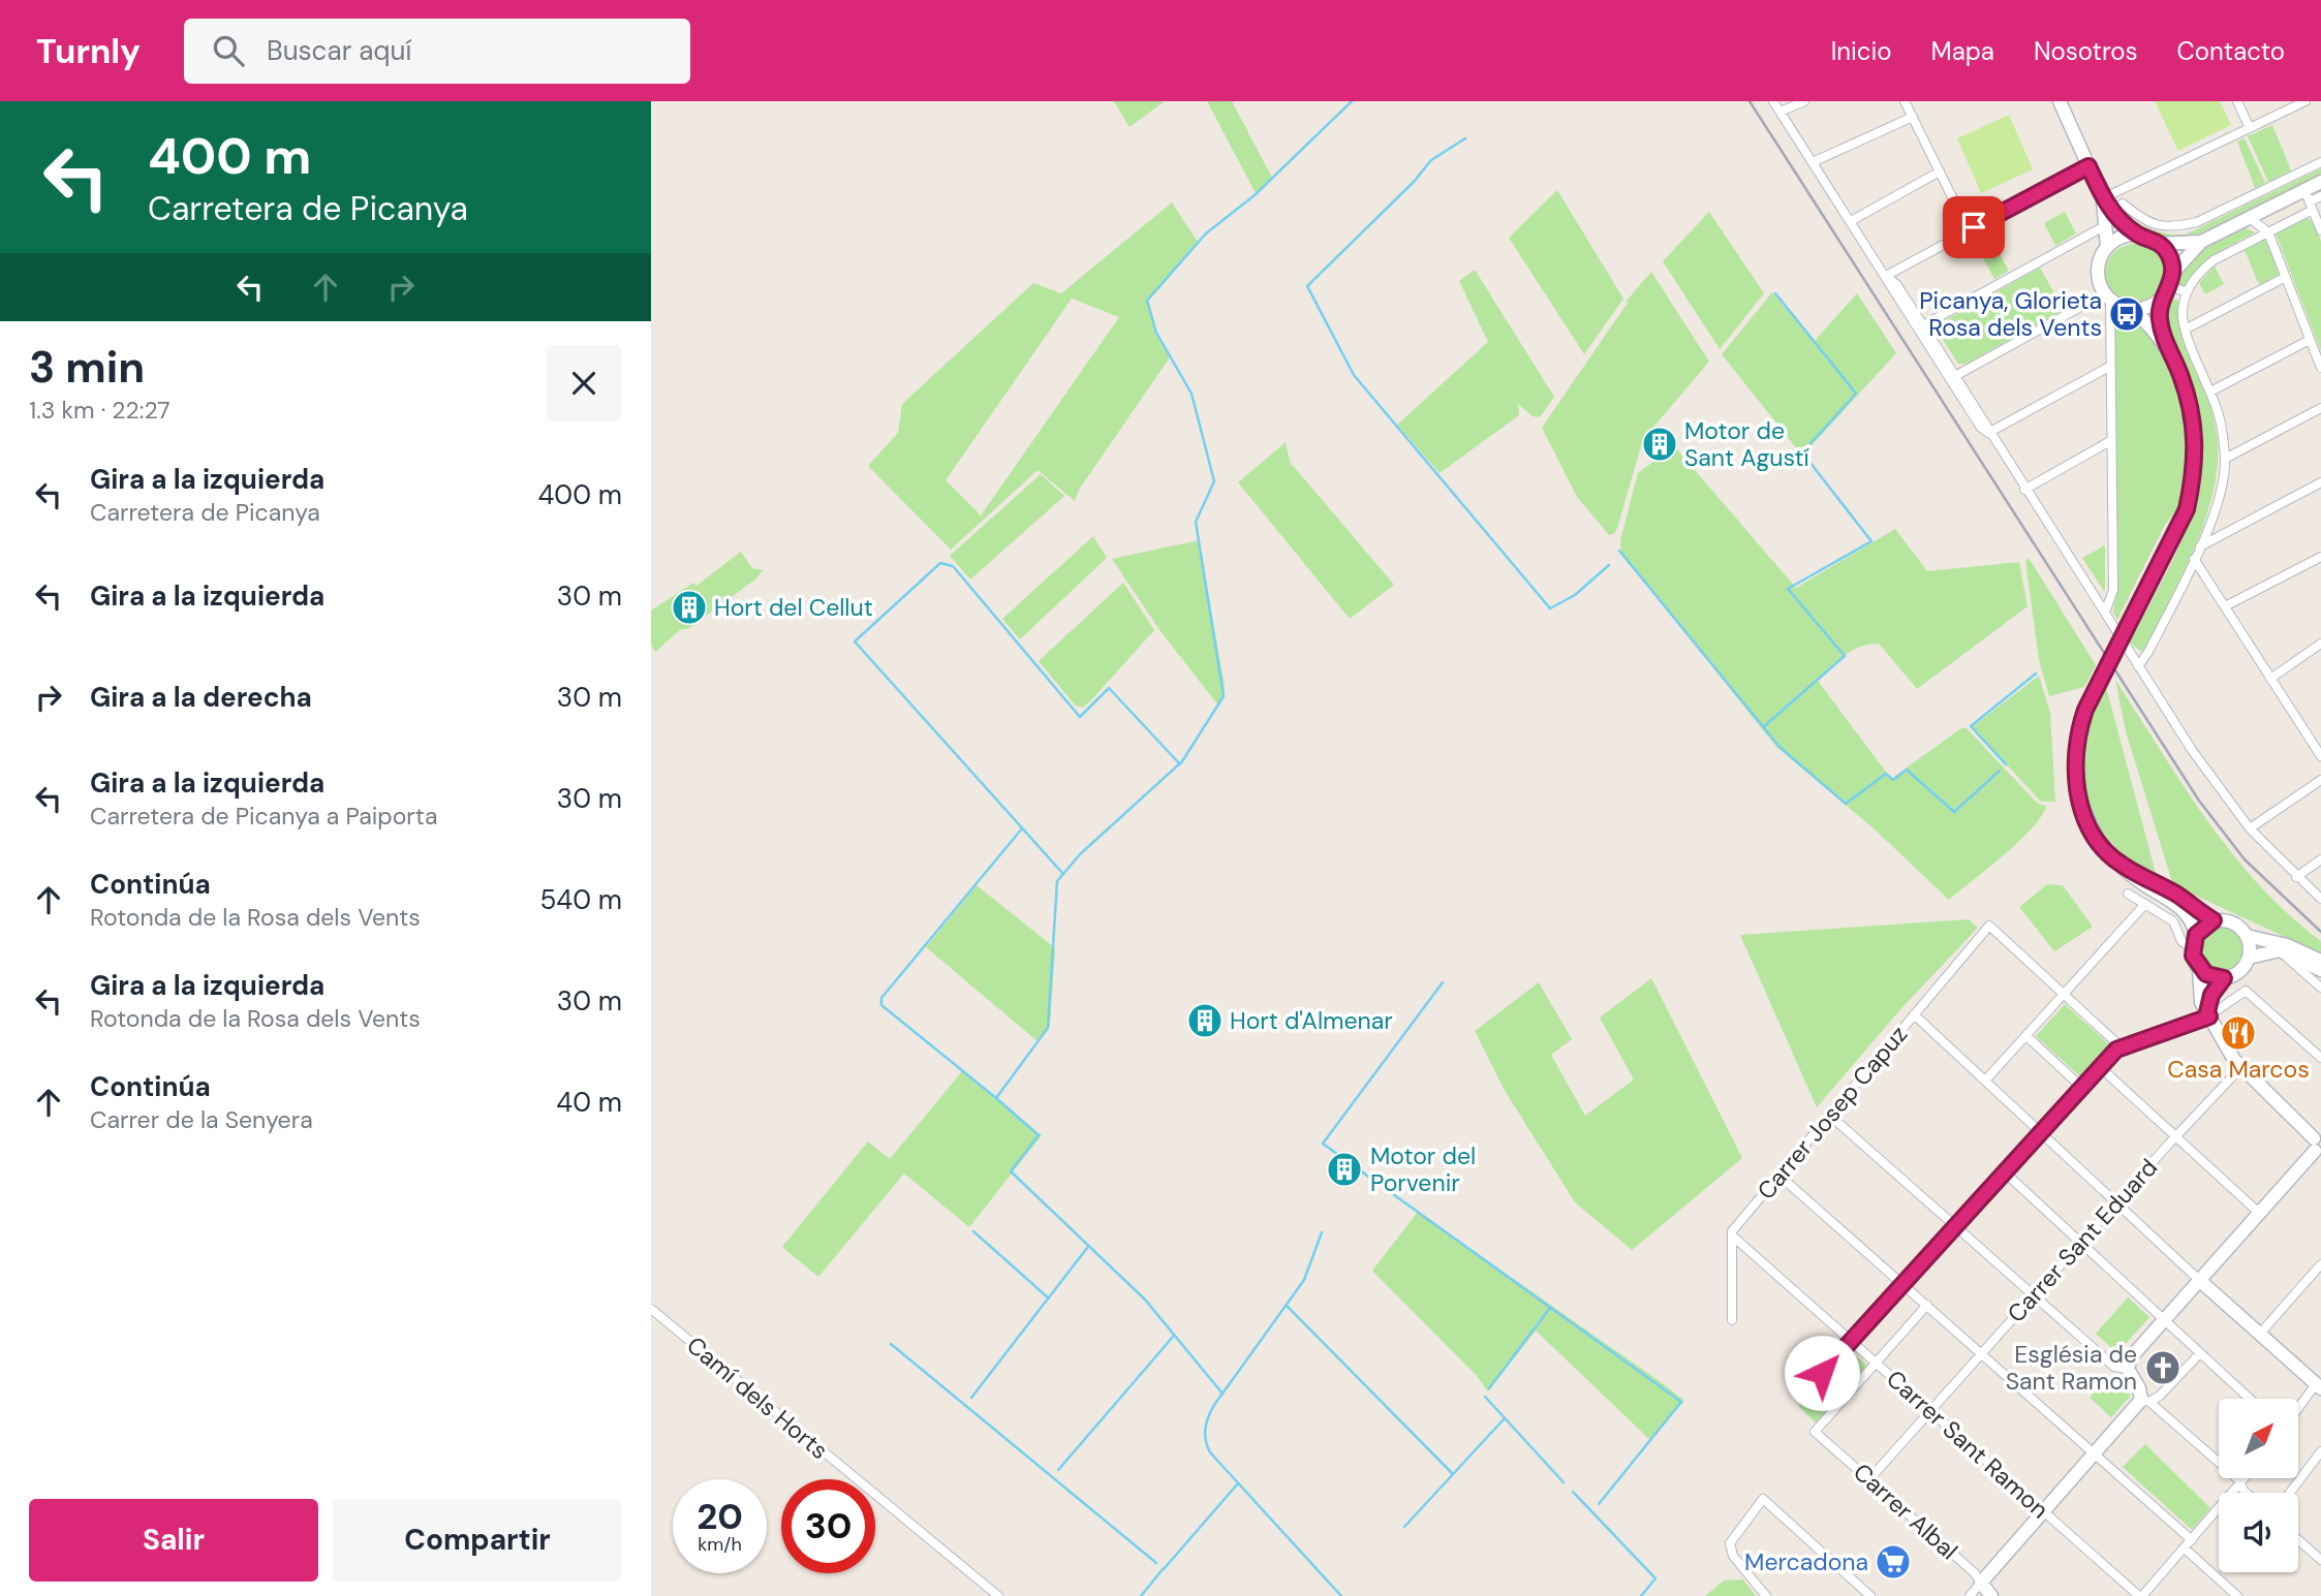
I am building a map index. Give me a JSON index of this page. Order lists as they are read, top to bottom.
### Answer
{
  "streets": {
    "street": [
      "Carrer Josep Capuz",
      "Carrer Sant Eduard",
      "Camí dels Horts",
      "Carrer Sant Ramon",
      "Carrer Albal"
    ]
  },
  "crossings": [
    ["Carrer Josep Capuz", "Carrer Sant Ramon"],
    ["Carrer Sant Eduard", "Carrer Sant Ramon"],
    ["Carrer Sant Eduard", "Carrer Albal"],
    ["Carrer Sant Ramon", "Carrer Albal"]
  ],
  "places": {
    "bus stop": ["Picanya, Glorieta Rosa dels Vents"],
    "building": [
      "Motor de Sant Agustí",
      "Hort del Cellut",
      "Hort d'Almenar",
      "Motor del Porvenir"
    ],
    "restaurant": ["Casa Marcos"],
    "church": ["Església de Sant Ramon"],
    "supermarket": ["Mercadona"]
  },
  "north": "top right",
  "page": {
    "header": "Turnly",
    "search": "Buscar aquí",
    "nav": [
      "Inicio",
      "Mapa",
      "Nosotros",
      "Contacto"
    ],
    "turn": ["400 m", "Carretera de Picanya"],
    "heading": ["3 min", "1.3 km · 22:27"],
    "list": [
      {
        "name": "Gira a la izquierda",
        "note": "Carretera de Picanya",
        "value": "400 m"
      },
      {
        "name": "Gira a la izquierda",
        "value": "30 m"
      },
      {
        "name": "Gira a la derecha",
        "value": "30 m"
      },
      {
        "name": "Gira a la izquierda",
        "note": "Carretera de Picanya a Paiporta",
        "value": "30 m"
      },
      {
        "name": "Continúa",
        "note": "Rotonda de la Rosa dels Vents",
        "value": "540 m"
      },
      {
        "name": "Gira a la izquierda",
        "note": "Rotonda de la Rosa dels Vents",
        "value": "30 m"
      },
      {
        "name": "Continúa",
        "note": "Carrer de la Senyera",
        "value": "40 m"
      }
    ],
    "speed": "20 km/h",
    "limit": "30",
    "buttons": ["Salir", "Compartir"]
  }
}
